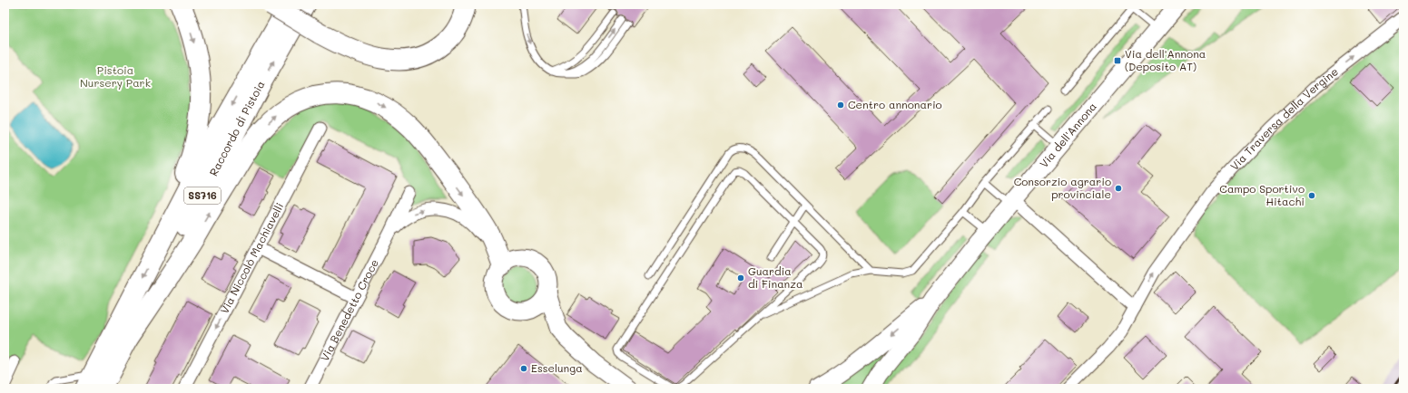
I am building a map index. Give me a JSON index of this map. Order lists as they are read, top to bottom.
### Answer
{
  "streets": {
    "highway": ["Raccordo di Pistoia", "SS716"],
    "street": [
      "Via Traversa della Vergine",
      "Via dell'Annona",
      "Via Niccolò Machiavelli",
      "Via Benedetto Croce"
    ]
  },
  "one_way": ["Via Traversa della Vergine", "Via Niccolò Machiavelli"],
  "parks": ["Pistoia Nursery Park"],
  "places": {
    "transit": ["Via dell'Annona (Deposito AT)"],
    "other": [
      "Centro annonario",
      "Consorzio agrario provinciale",
      "Campo Sportivo Hitachi",
      "Guardia di Finanza",
      "Esselunga"
    ]
  }
}
